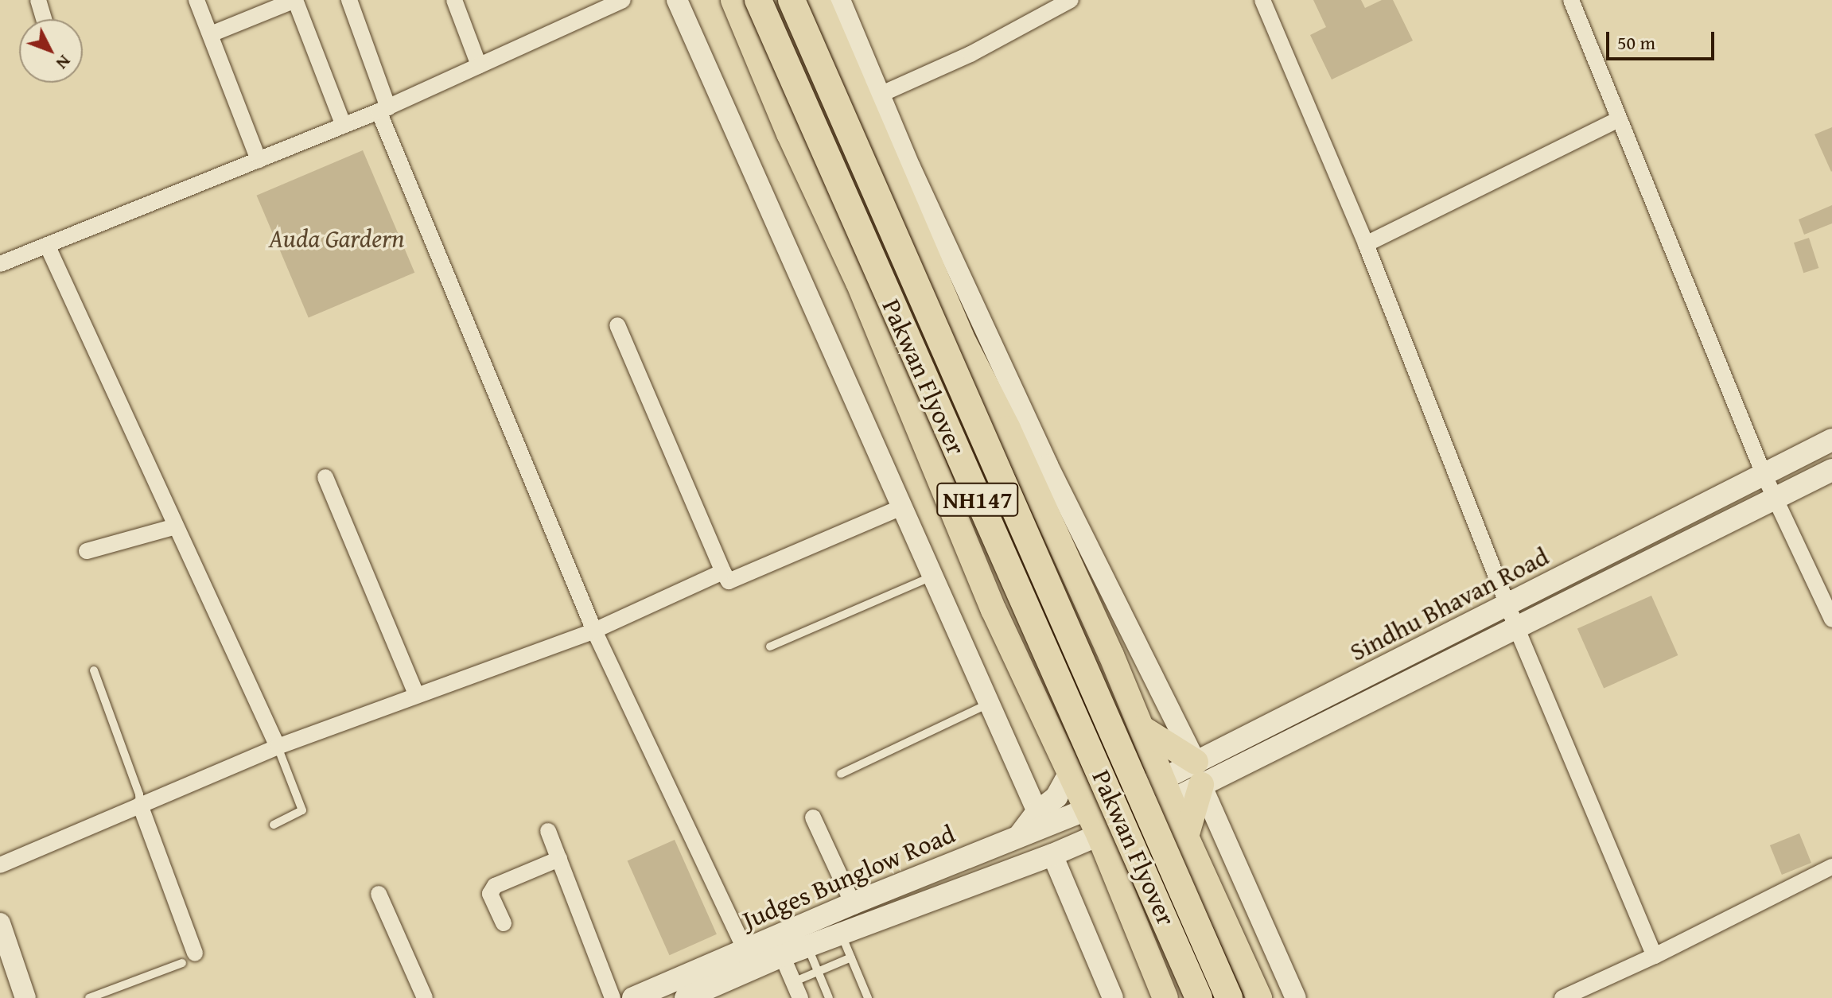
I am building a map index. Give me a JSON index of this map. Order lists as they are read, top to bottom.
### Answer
{
  "streets": {
    "highway": ["Pakwan Flyover", "NH147"],
    "main road": ["Sindhu Bhavan Road", "Judges Bunglow Road"]
  },
  "crossings": [
    ["Sindhu Bhavan Road", "Judges Bunglow Road"]
  ],
  "parks": ["Auda Gardern"],
  "scale_bar": "50 m",
  "north": "bottom right"
}
